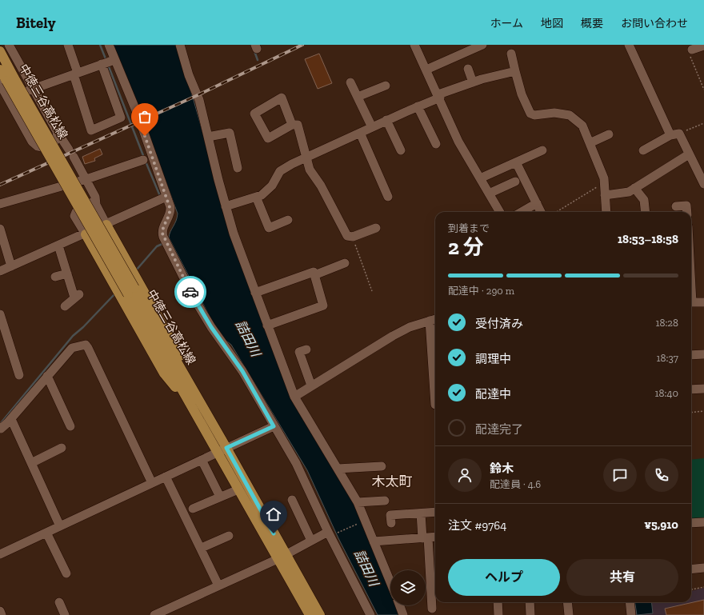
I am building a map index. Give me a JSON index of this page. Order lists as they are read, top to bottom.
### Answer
{
  "streets": {
    "main road": ["中徳三谷高松線"]
  },
  "districts": ["木太町"],
  "water": ["詰田川"],
  "page": {
    "header": "Bitely",
    "nav": [
      "ホーム",
      "地図",
      "概要",
      "お問い合わせ"
    ],
    "heading": ["2 分", "到着まで", "18:53–18:58"],
    "panel": [
      "鈴木",
      "配達員 · 4.6",
      "注文 #9764",
      "¥5,910"
    ],
    "bar": "配達中 · 290 m",
    "list": [
      ["受付済み", "18:28"],
      ["調理中", "18:37"],
      ["配達中", "18:40"],
      "配達完了"
    ],
    "buttons": ["ヘルプ", "共有"]
  }
}
